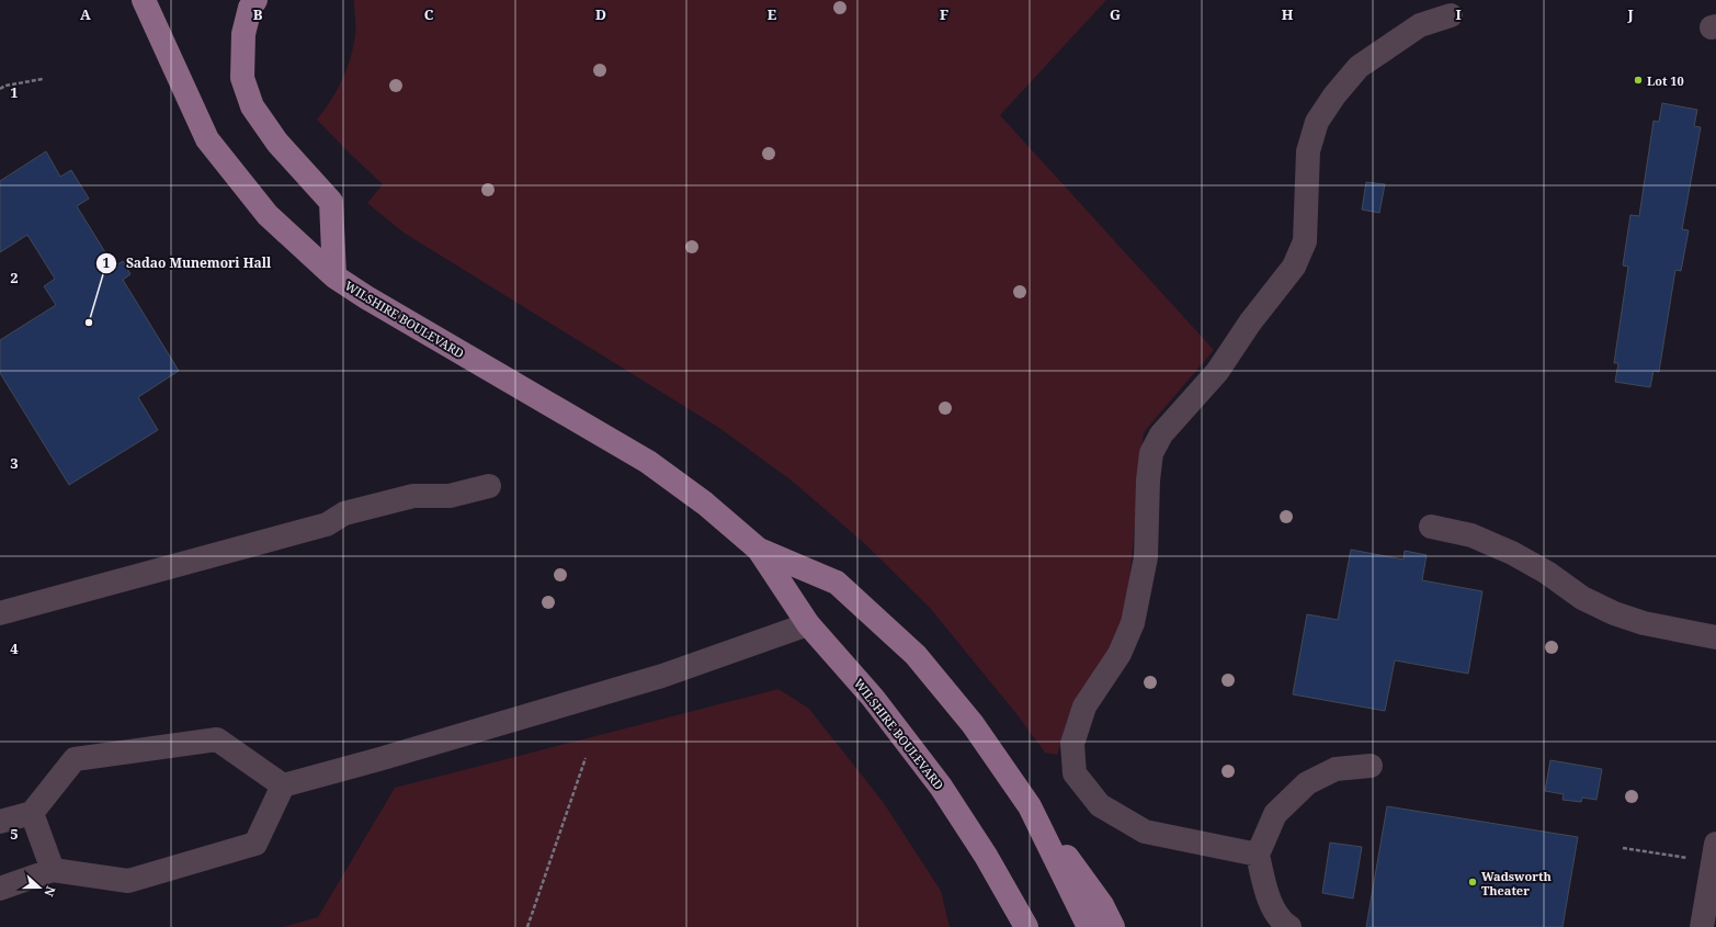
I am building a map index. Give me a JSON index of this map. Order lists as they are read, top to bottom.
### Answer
{
  "streets": {
    "main road": ["WILSHIRE BOULEVARD"]
  },
  "places": ["Lot 10", "Sadao Munemori Hall", "Wadsworth Theater"],
  "north": "right",
  "grid": {
    "columns": [
      "A",
      "B",
      "C",
      "D",
      "E",
      "F",
      "G",
      "H",
      "I",
      "J"
    ],
    "rows": [
      "1",
      "2",
      "3",
      "4",
      "5"
    ]
  }
}
